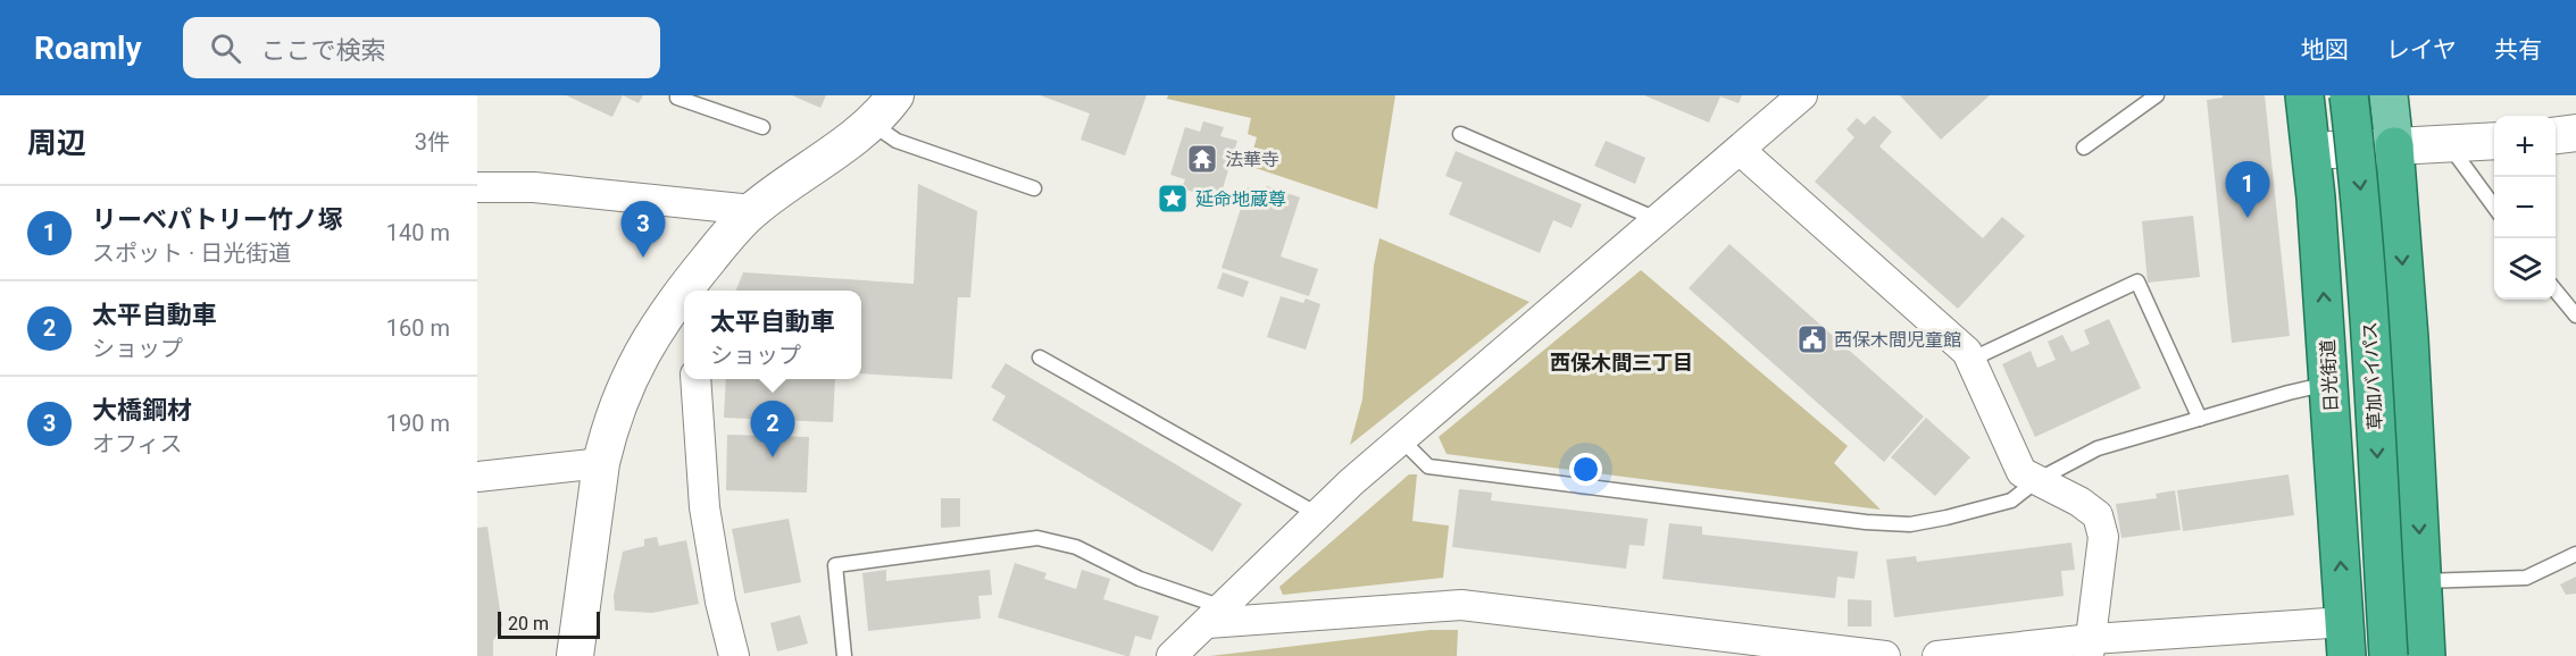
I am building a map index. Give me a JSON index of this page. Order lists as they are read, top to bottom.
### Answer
{
  "streets": {
    "highway": ["日光街道", "草加バイパス"]
  },
  "districts": ["西保木間三丁目"],
  "places": {
    "temple": ["法華寺"],
    "place": ["延命地蔵尊"],
    "public building": ["西保木間児童館"]
  },
  "scale_bar": "20 m",
  "page": {
    "header": "Roamly",
    "search": "ここで検索",
    "nav": ["地図", "レイヤ", "共有"],
    "heading": ["周辺", "3件"],
    "map_buttons": ["+", "−"],
    "pins": ["1", "3", "2"],
    "list": [
      {
        "mark": "1",
        "name": "リーベパトリー竹ノ塚",
        "note": "スポット · 日光街道",
        "value": "140 m"
      },
      {
        "mark": "2",
        "name": "太平自動車",
        "note": "ショップ",
        "value": "160 m"
      },
      {
        "mark": "3",
        "name": "大橋鋼材",
        "note": "オフィス",
        "value": "190 m"
      }
    ],
    "popup": ["太平自動車", "ショップ"],
    "scale": "20 m"
  }
}
